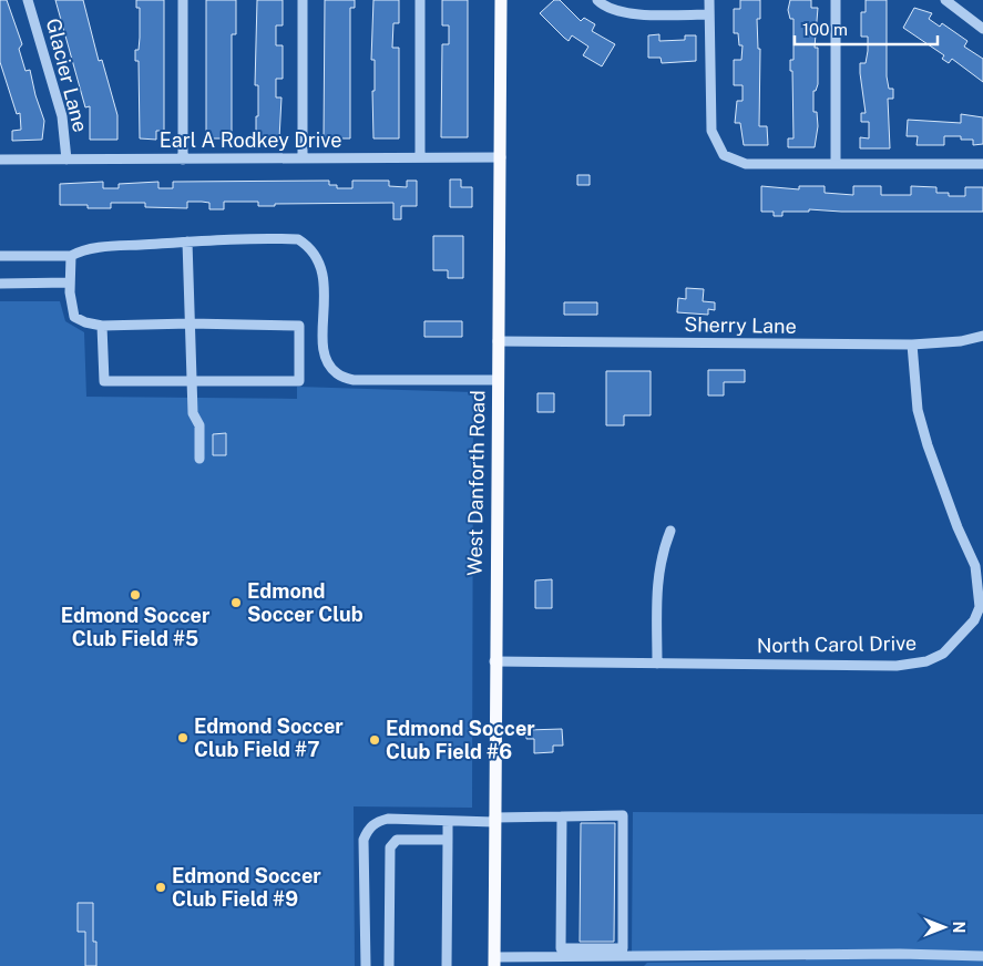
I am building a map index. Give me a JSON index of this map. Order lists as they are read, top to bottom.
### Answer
{
  "streets": {
    "main road": ["West Danforth Road"],
    "street": [
      "Glacier Lane",
      "Earl A Rodkey Drive",
      "Sherry Lane",
      "North Carol Drive"
    ]
  },
  "crossings": [
    ["Glacier Lane", "Earl A Rodkey Drive"],
    ["Earl A Rodkey Drive", "West Danforth Road"],
    ["Sherry Lane", "West Danforth Road"],
    ["Sherry Lane", "North Carol Drive"],
    ["West Danforth Road", "North Carol Drive"]
  ],
  "places": [
    "Edmond Soccer Club Field #5",
    "Edmond Soccer Club",
    "Edmond Soccer Club Field #7",
    "Edmond Soccer Club Field #6",
    "Edmond Soccer Club Field #9"
  ],
  "scale_bar": "100 m",
  "north": "right"
}
